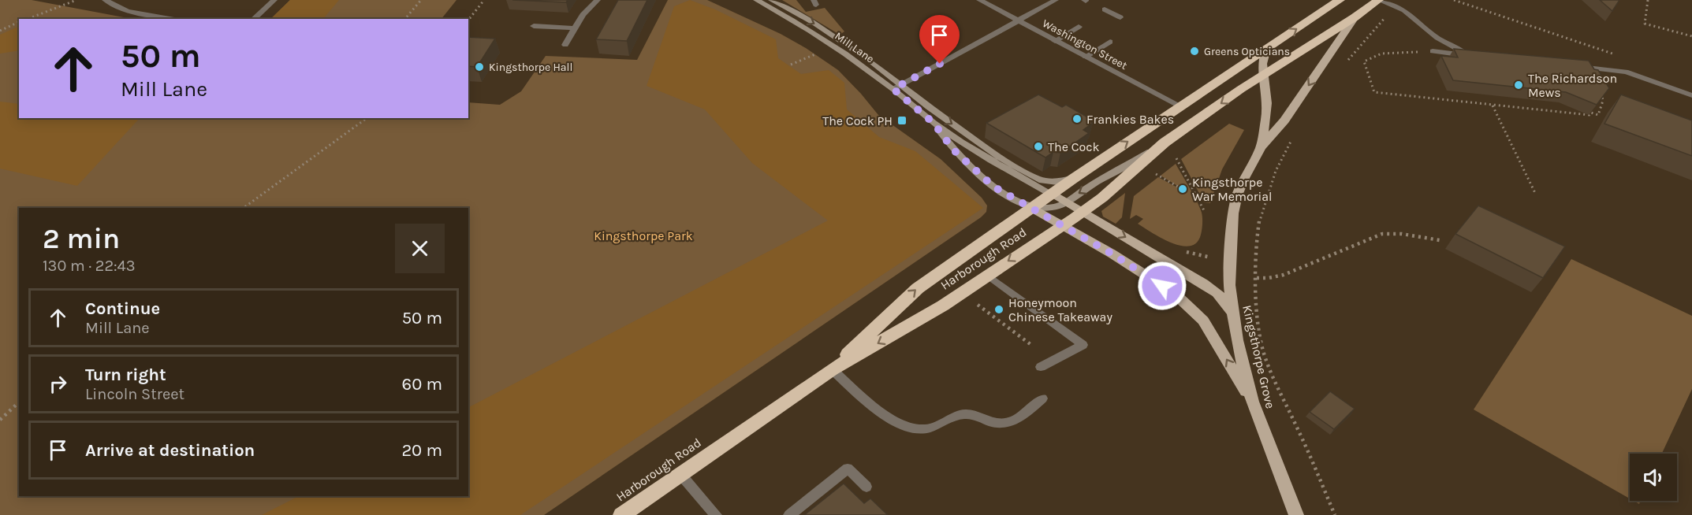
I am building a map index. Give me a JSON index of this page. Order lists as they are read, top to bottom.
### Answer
{
  "streets": {
    "highway": ["Harborough Road"],
    "main road": ["Kingsthorpe Grove"],
    "street": ["Washington Street", "Mill Lane"]
  },
  "crossings": [
    ["Washington Street", "Harborough Road"],
    ["Mill Lane", "Harborough Road"],
    ["Harborough Road", "Kingsthorpe Grove"]
  ],
  "parks": ["Kingsthorpe Park"],
  "places": {
    "other": [
      "Greens Opticians",
      "Kingsthorpe Hall",
      "The Richardson Mews",
      "Frankies Bakes",
      "The Cock",
      "Kingsthorpe War Memorial",
      "Honeymoon Chinese Takeaway"
    ],
    "transit": ["The Cock PH"]
  },
  "page": {
    "turn": ["50 m", "Mill Lane"],
    "heading": ["2 min", "130 m · 22:43"],
    "list": [
      {
        "name": "Continue",
        "note": "Mill Lane",
        "value": "50 m"
      },
      {
        "name": "Turn right",
        "note": "Lincoln Street",
        "value": "60 m"
      },
      {
        "name": "Arrive at destination",
        "value": "20 m"
      }
    ]
  }
}
